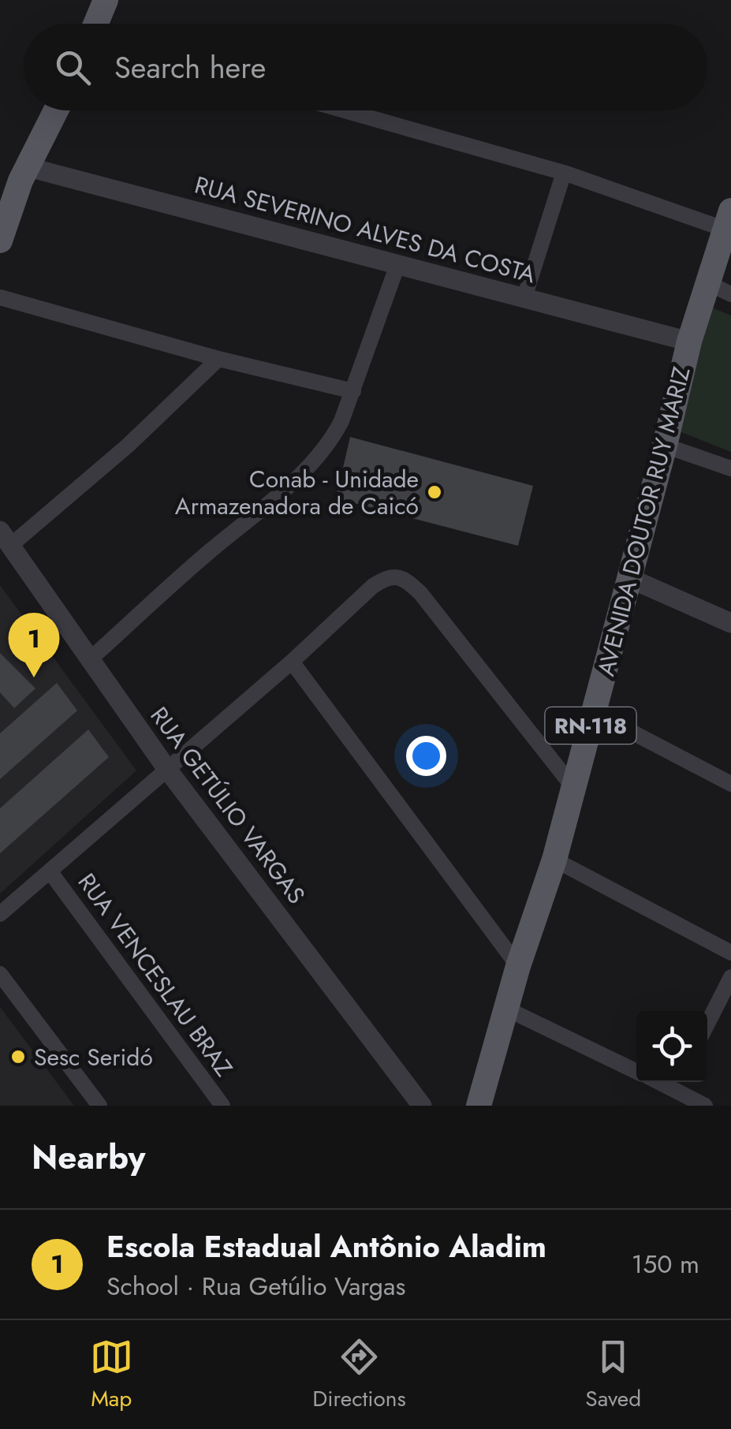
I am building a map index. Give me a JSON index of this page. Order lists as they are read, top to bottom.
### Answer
{
  "streets": {
    "main road": ["AVENIDA DOUTOR RUY MARIZ", "RN-118"],
    "street": ["RUA SEVERINO ALVES DA COSTA", "RUA GETÚLIO VARGAS", "RUA VENCESLAU BRAZ"]
  },
  "crossings": [
    ["RUA SEVERINO ALVES DA COSTA", "AVENIDA DOUTOR RUY MARIZ"]
  ],
  "places": ["Conab - Unidade Armazenadora de Caicó", "Sesc Seridó"],
  "page": {
    "search": "Search here",
    "pins": "1",
    "heading": "Nearby",
    "list": [
      {
        "mark": "1",
        "name": "Escola Estadual Antônio Aladim",
        "note": "School · Rua Getúlio Vargas",
        "value": "150 m"
      }
    ],
    "nav": ["Map", "Directions", "Saved"]
  }
}
